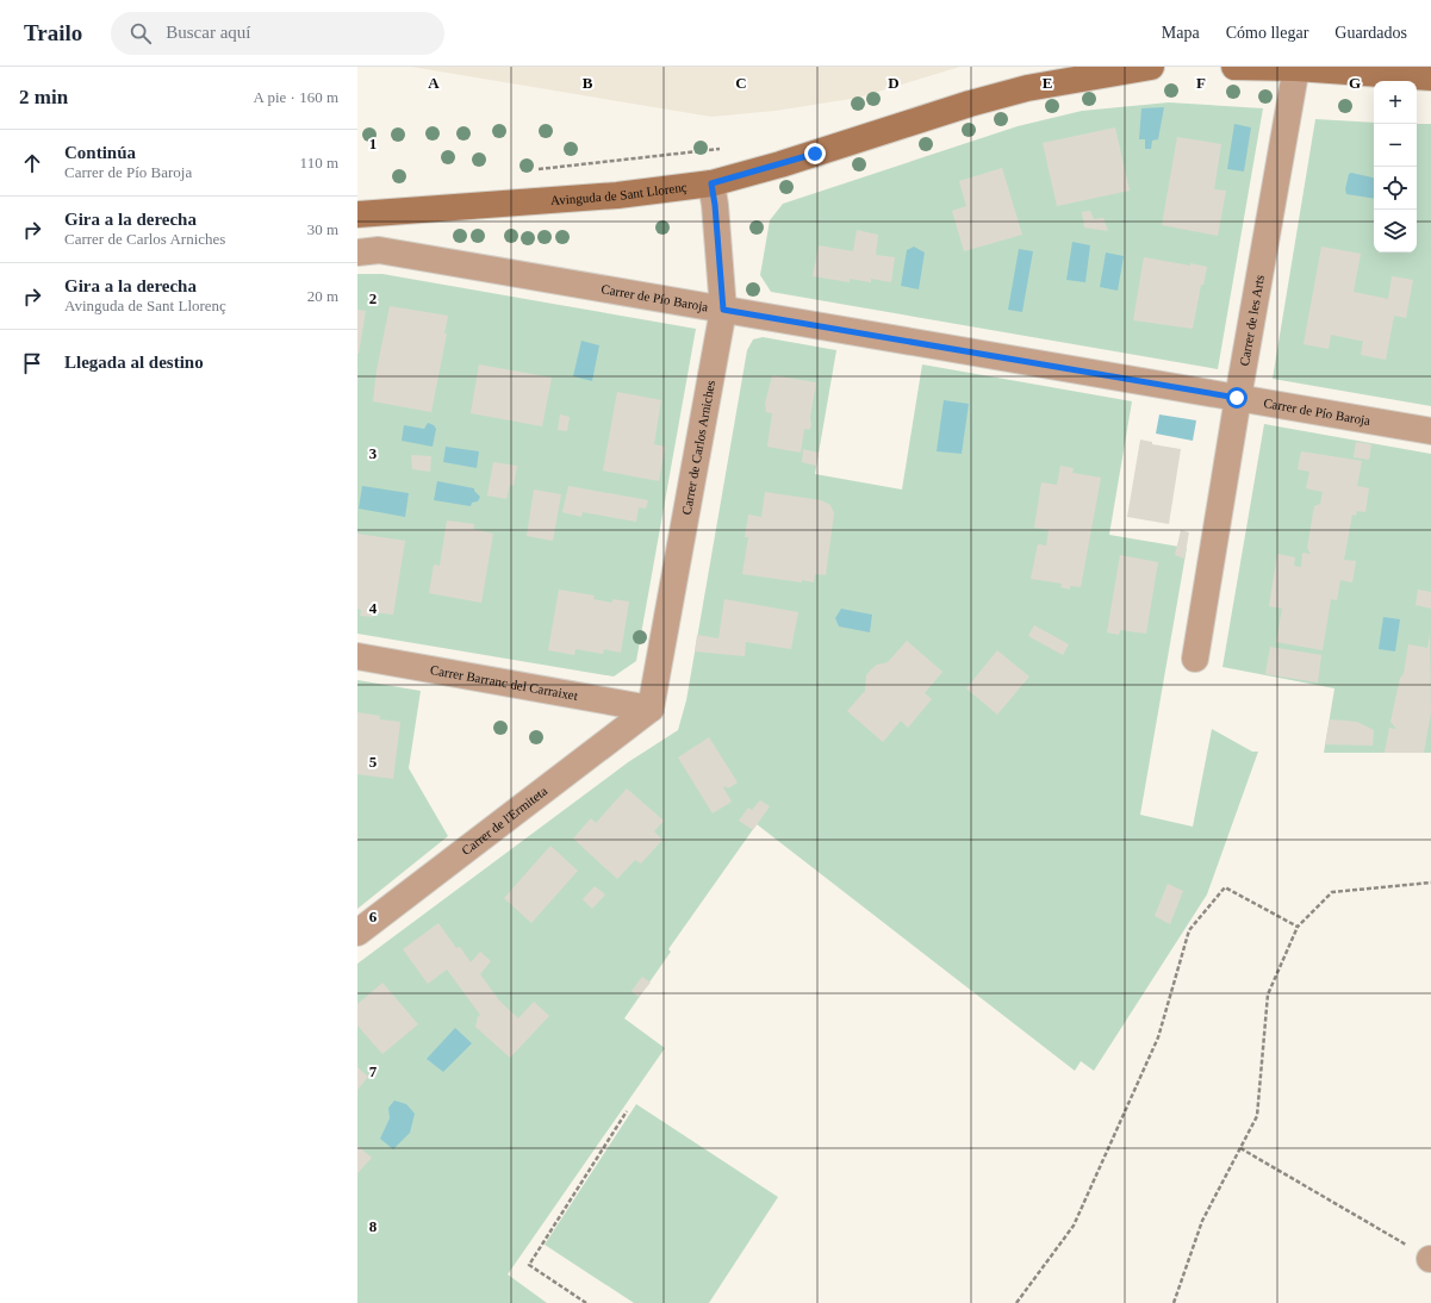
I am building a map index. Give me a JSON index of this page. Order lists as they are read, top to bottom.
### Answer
{
  "streets": {
    "street": [
      "Avinguda de Sant Llorenç",
      "Carrer de Pío Baroja",
      "Carrer de les Arts",
      "Carrer de Carlos Arniches",
      "Carrer Barranc del Carraixet",
      "Carrer de l'Ermiteta"
    ]
  },
  "crossings": [
    ["Avinguda de Sant Llorenç", "Carrer de Carlos Arniches"],
    ["Carrer de Pío Baroja", "Carrer de les Arts"],
    ["Carrer de Pío Baroja", "Carrer de Carlos Arniches"],
    ["Carrer de Carlos Arniches", "Carrer Barranc del Carraixet"],
    ["Carrer de Carlos Arniches", "Carrer de l'Ermiteta"],
    ["Carrer Barranc del Carraixet", "Carrer de l'Ermiteta"]
  ],
  "page": {
    "header": "Trailo",
    "search": "Buscar aquí",
    "nav": ["Mapa", "Cómo llegar", "Guardados"],
    "heading": ["2 min", "A pie · 160 m"],
    "map_buttons": ["+", "−"],
    "list": [
      ["Continúa", "Carrer de Pío Baroja", "110 m"],
      ["Gira a la derecha", "Carrer de Carlos Arniches", "30 m"],
      ["Gira a la derecha", "Avinguda de Sant Llorenç", "20 m"],
      "Llegada al destino"
    ]
  },
  "grid": {
    "columns": [
      "A",
      "B",
      "C",
      "D",
      "E",
      "F",
      "G"
    ],
    "rows": [
      "1",
      "2",
      "3",
      "4",
      "5",
      "6",
      "7",
      "8"
    ]
  }
}
